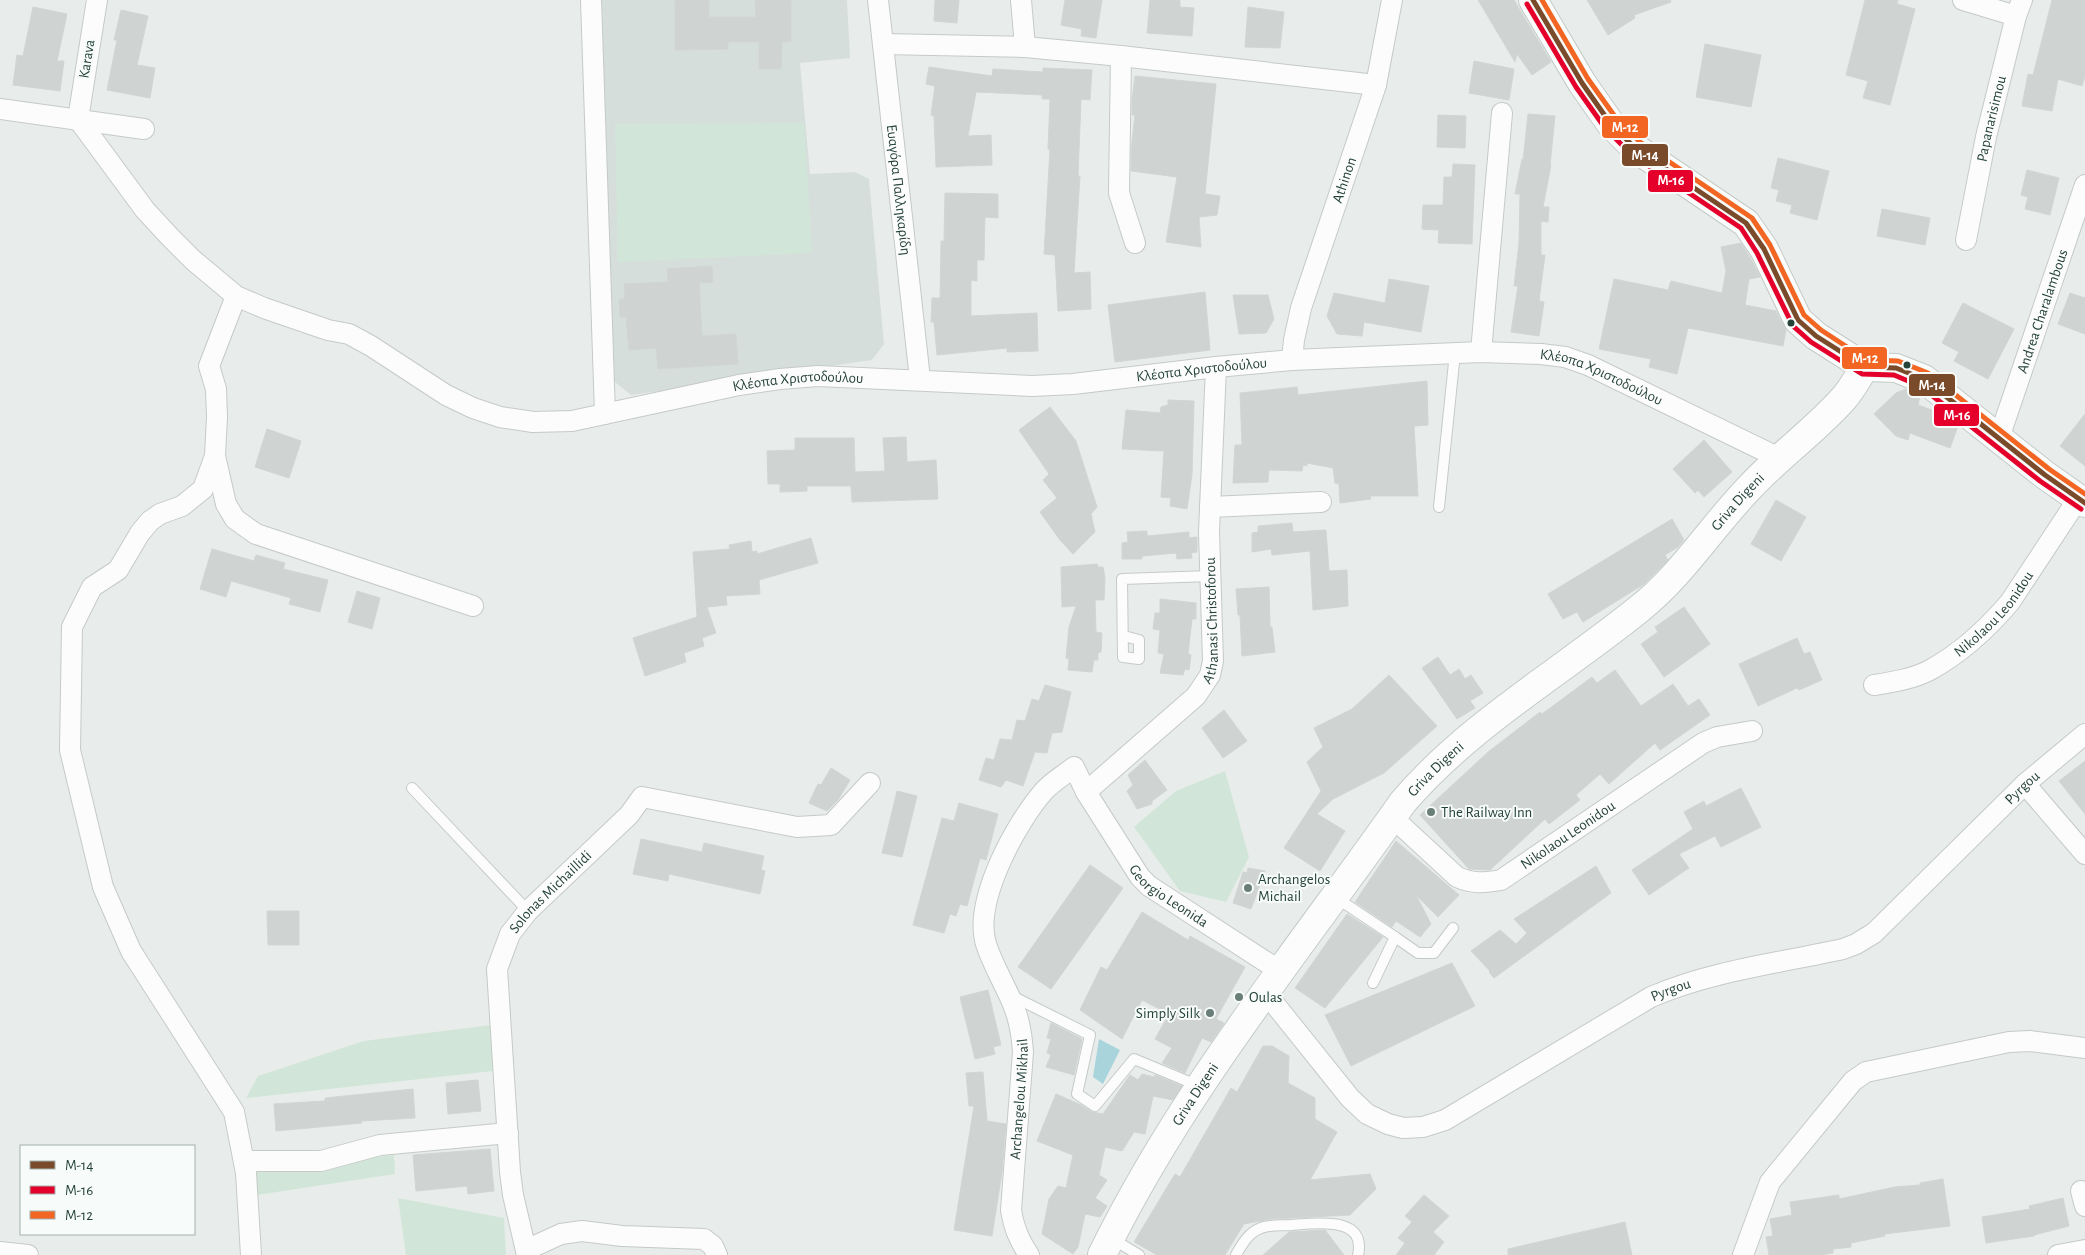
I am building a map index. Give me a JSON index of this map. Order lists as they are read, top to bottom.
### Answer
{
  "streets": {
    "main road": ["Griva Digeni"],
    "street": [
      "Karava",
      "Papanarisimou",
      "Athinon",
      "Ευαγόρα Παλληκαρίδη",
      "Andrea Charalambous",
      "Κλέοπα Χριστοδούλου",
      "Nikolaou Leonidou",
      "Athanasi Christoforou",
      "Pyrgou",
      "Solonas Michaillidi",
      "Georgio Leonida",
      "Archangelou Mikhail"
    ]
  },
  "crossings": [
    ["Karava", "Κλέοπα Χριστοδούλου"],
    ["Athinon", "Κλέοπα Χριστοδούλου"],
    ["Ευαγόρα Παλληκαρίδη", "Κλέοπα Χριστοδούλου"],
    ["Κλέοπα Χριστοδούλου", "Griva Digeni"],
    ["Κλέοπα Χριστοδούλου", "Athanasi Christoforou"],
    ["Griva Digeni", "Nikolaou Leonidou"],
    ["Griva Digeni", "Pyrgou"],
    ["Griva Digeni", "Georgio Leonida"],
    ["Athanasi Christoforou", "Georgio Leonida"],
    ["Athanasi Christoforou", "Archangelou Mikhail"],
    ["Pyrgou", "Georgio Leonida"],
    ["Georgio Leonida", "Archangelou Mikhail"]
  ],
  "places": [
    "The Railway Inn",
    "Archangelos Michail",
    "Oulas",
    "Simply Silk"
  ],
  "lines": ["transit line M-14", "transit line M-12", "transit line M-16"],
  "legend": ["M-14", "M-16", "M-12"]
}
